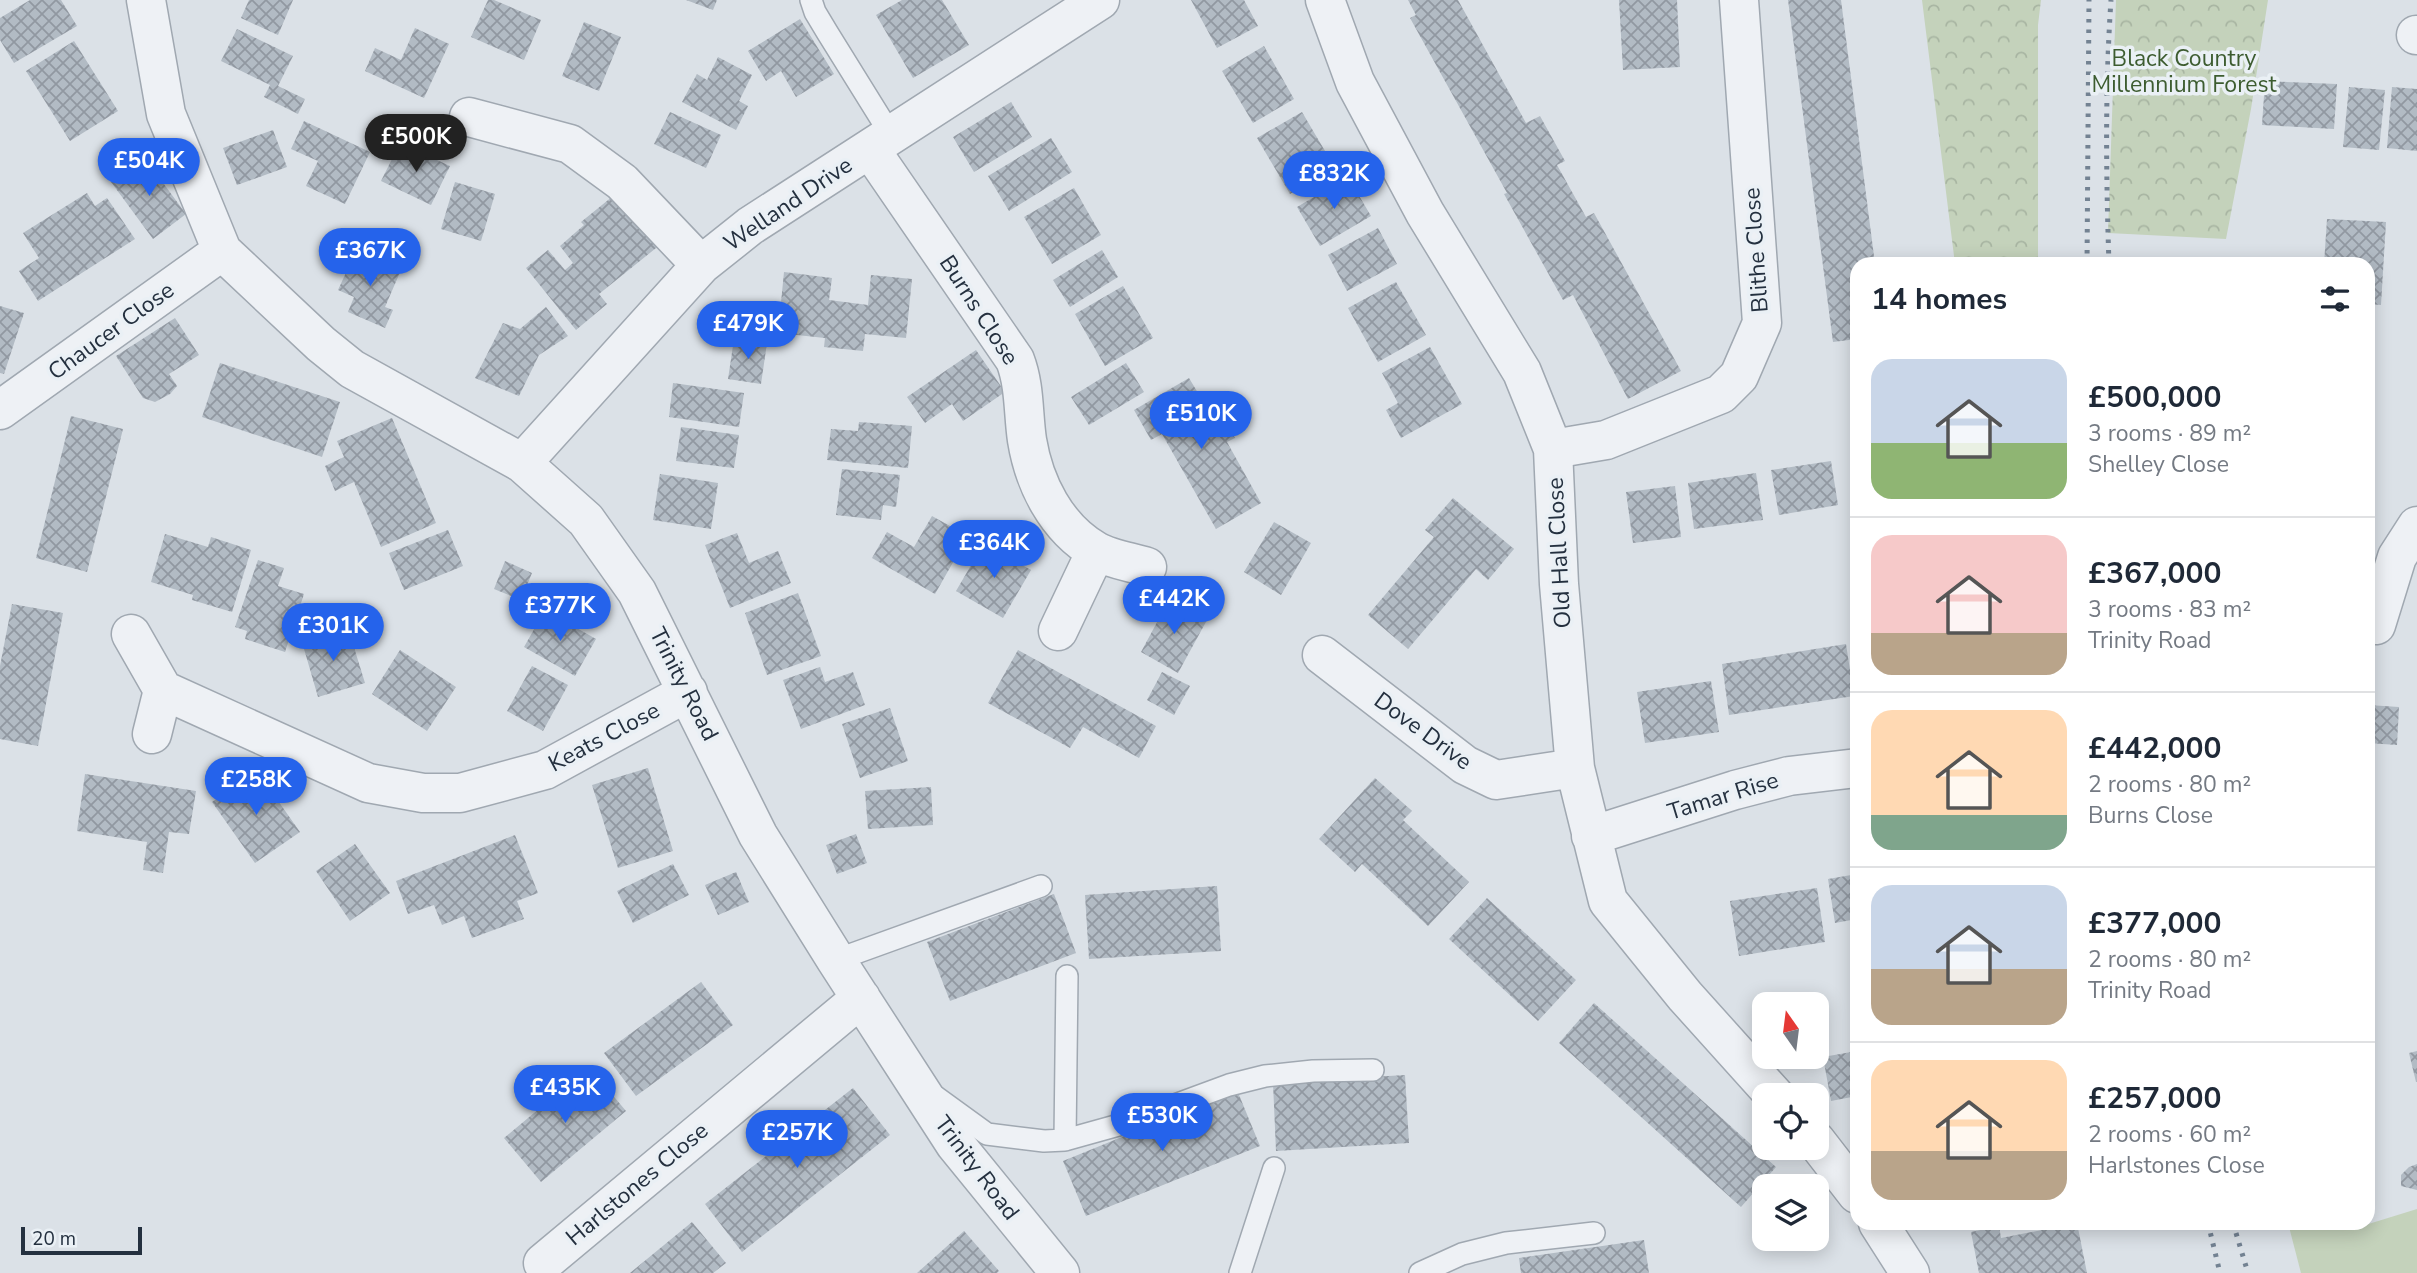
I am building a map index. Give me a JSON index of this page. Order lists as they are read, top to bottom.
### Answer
{
  "streets": {
    "street": [
      "Welland Drive",
      "Blithe Close",
      "Burns Close",
      "Chaucer Close",
      "Old Hall Close",
      "Trinity Road",
      "Dove Drive",
      "Keats Close",
      "Tamar Rise",
      "Harlstones Close"
    ]
  },
  "crossings": [
    ["Welland Drive", "Burns Close"],
    ["Welland Drive", "Trinity Road"],
    ["Blithe Close", "Old Hall Close"],
    ["Chaucer Close", "Trinity Road"],
    ["Old Hall Close", "Dove Drive"],
    ["Old Hall Close", "Tamar Rise"],
    ["Trinity Road", "Keats Close"],
    ["Trinity Road", "Harlstones Close"]
  ],
  "parks": ["Black Country Millennium Forest"],
  "scale_bar": "20 m",
  "north": "top",
  "page": {
    "price": [
      "£500K",
      "£504K",
      "£832K",
      "£367K",
      "£479K",
      "£510K",
      "£364K",
      "£442K",
      "£377K",
      "£301K",
      "£258K",
      "£435K",
      "£530K",
      "£257K"
    ],
    "heading": "14 homes",
    "list": [
      {
        "name": "£500,000",
        "note": "3 rooms · 89 m² · Shelley Close"
      },
      {
        "name": "£367,000",
        "note": "3 rooms · 83 m² · Trinity Road"
      },
      {
        "name": "£442,000",
        "note": "2 rooms · 80 m² · Burns Close"
      },
      {
        "name": "£377,000",
        "note": "2 rooms · 80 m² · Trinity Road"
      },
      {
        "name": "£257,000",
        "note": "2 rooms · 60 m² · Harlstones Close"
      }
    ],
    "scale": "20 m"
  }
}
